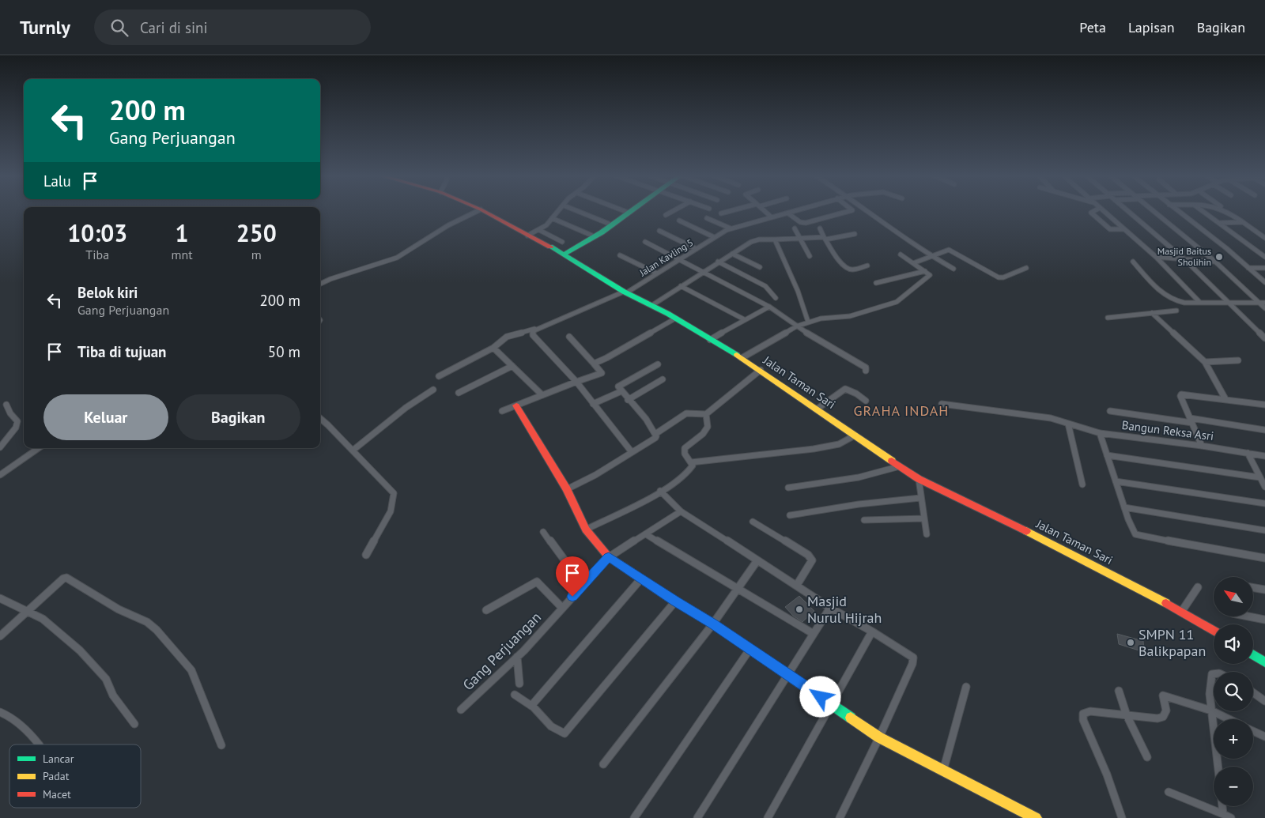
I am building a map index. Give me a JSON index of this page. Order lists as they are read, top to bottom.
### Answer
{
  "streets": {
    "street": [
      "Jalan Kavling 5",
      "Jalan Taman Sari",
      "Bangun Reksa Asri",
      "Gang Perjuangan"
    ]
  },
  "crossings": [
    ["Jalan Kavling 5", "Jalan Taman Sari"]
  ],
  "districts": ["GRAHA INDAH"],
  "places": ["Masjid Baitus Sholihin", "Masjid Nurul Hijrah", "SMPN 11 Balikpapan"],
  "legend": ["Lancar", "Padat", "Macet"],
  "north": "top left",
  "page": {
    "header": "Turnly",
    "search": "Cari di sini",
    "nav": ["Peta", "Lapisan", "Bagikan"],
    "turn": ["200 m", "Gang Perjuangan"],
    "then": "Lalu",
    "eta": [
      "10:03",
      "Tiba",
      "1",
      "mnt",
      "250",
      "m"
    ],
    "list": [
      {
        "name": "Belok kiri",
        "note": "Gang Perjuangan",
        "value": "200 m"
      },
      {
        "name": "Tiba di tujuan",
        "value": "50 m"
      }
    ],
    "buttons": ["Keluar", "Bagikan"],
    "map_buttons": ["+", "−"]
  }
}
